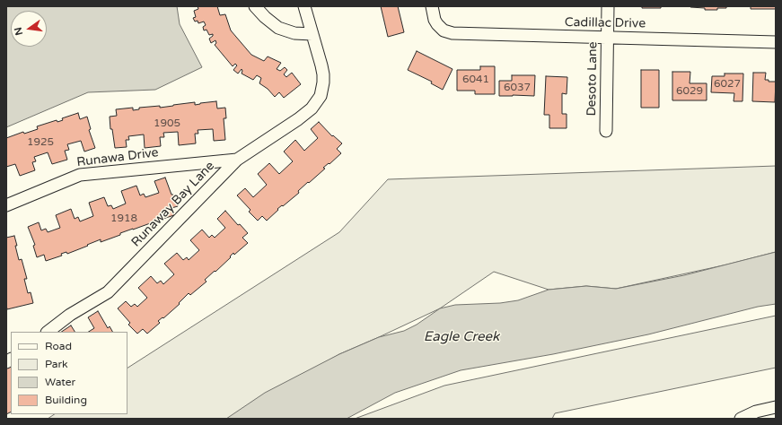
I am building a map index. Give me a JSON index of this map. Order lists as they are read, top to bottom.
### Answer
{
  "streets": {
    "street": [
      "Cadillac Drive",
      "Desoto Lane",
      "Runawa Drive",
      "Runaway Bay Lane"
    ]
  },
  "crossings": [
    ["Cadillac Drive", "Desoto Lane"],
    ["Runawa Drive", "Runaway Bay Lane"]
  ],
  "water": ["Eagle Creek"],
  "house_numbers": [
    "6041",
    "6027",
    "6037",
    "6029",
    "1905",
    "1925",
    "1918"
  ],
  "legend": [
    "Road",
    "Park",
    "Water",
    "Building"
  ],
  "north": "left"
}
